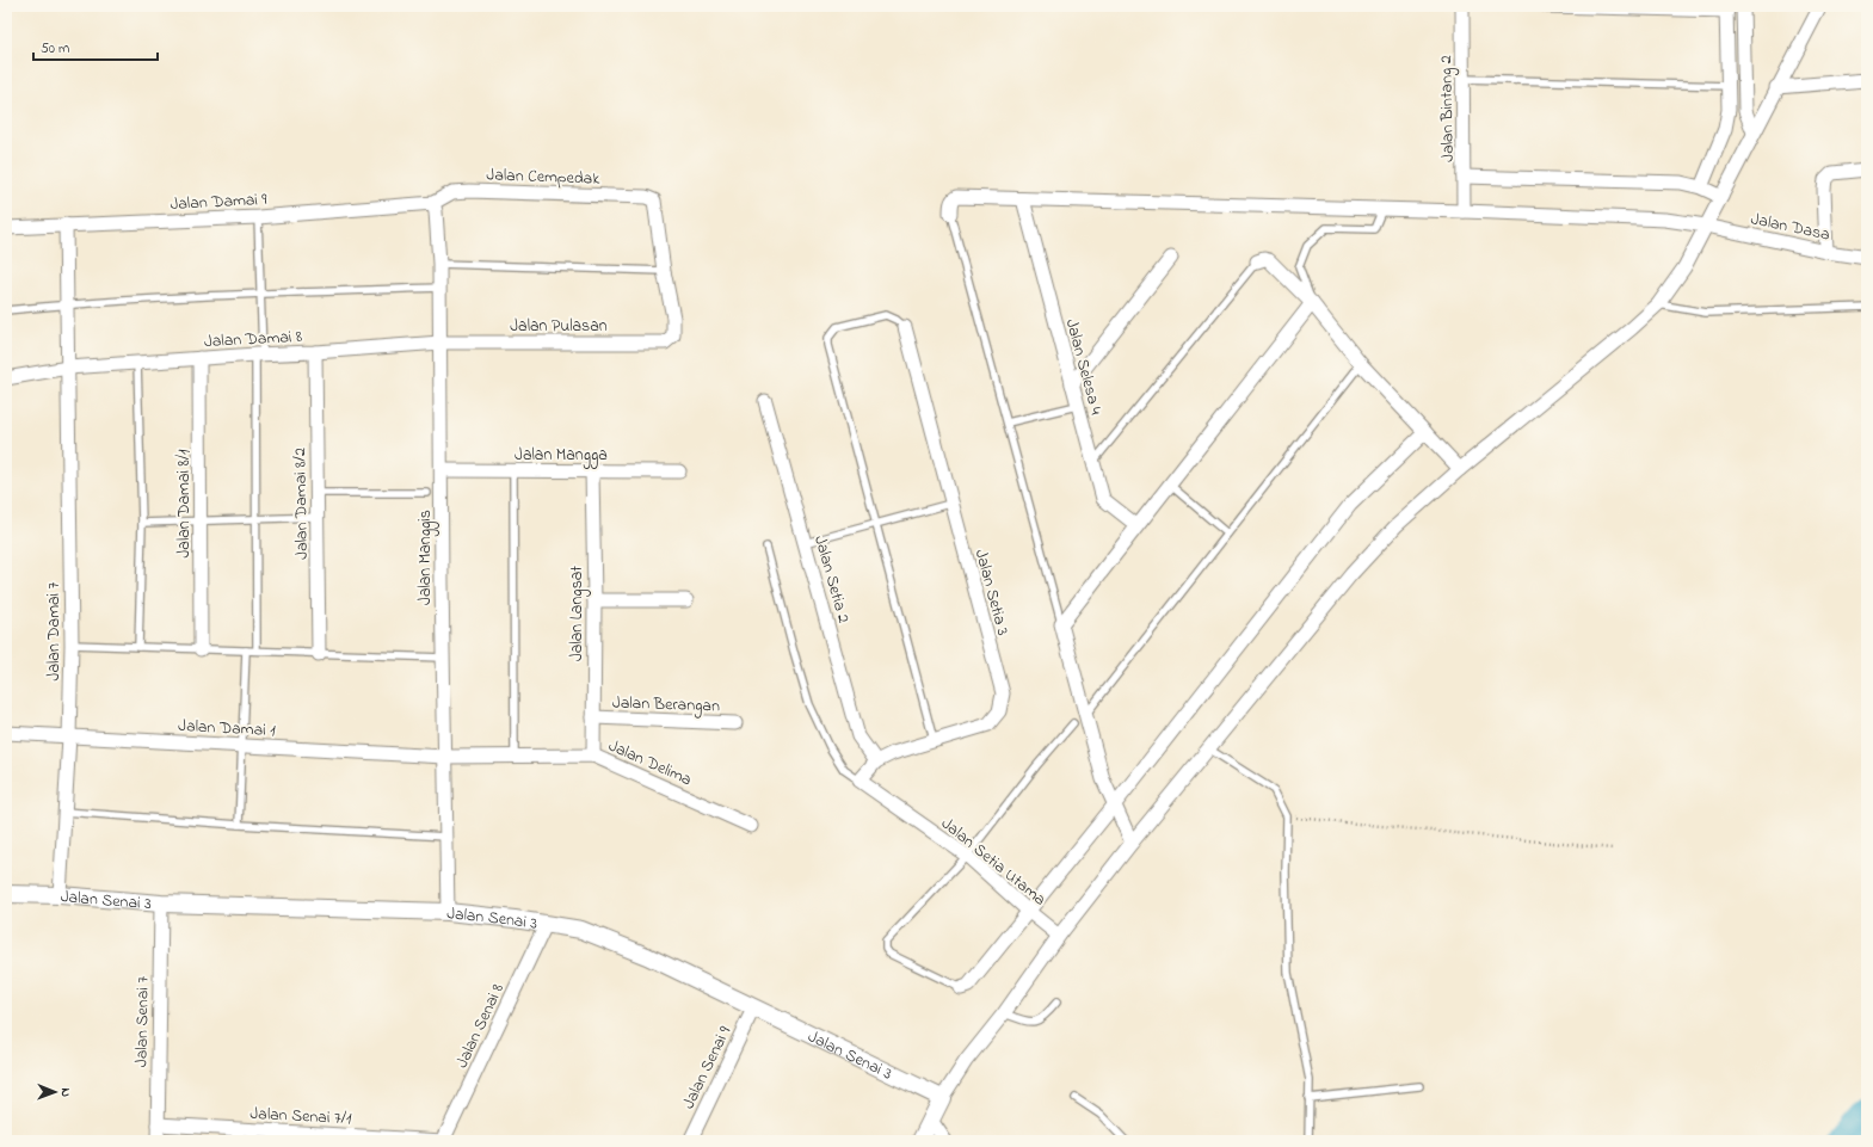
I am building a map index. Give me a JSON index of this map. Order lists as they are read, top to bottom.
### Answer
{
  "streets": {
    "street": [
      "Jalan Bintang 2",
      "Jalan Cempedak",
      "Jalan Damai 9",
      "Jalan Dasa",
      "Jalan Pulasan",
      "Jalan Damai 8",
      "Jalan Selesa 4",
      "Jalan Mangga",
      "Jalan Damai 8/1",
      "Jalan Damai 8/2",
      "Jalan Manggis",
      "Jalan Setia 2",
      "Jalan Setia 3",
      "Jalan Langsat",
      "Jalan Damai 7",
      "Jalan Berangan",
      "Jalan Damai 1",
      "Jalan Delima",
      "Jalan Setia Utama",
      "Jalan Senai 3",
      "Jalan Senai 7",
      "Jalan Senai 8",
      "Jalan Senai 9",
      "Jalan Senai 7/1"
    ]
  },
  "crossings": [
    ["Jalan Bintang 2", "Jalan Dasa"],
    ["Jalan Cempedak", "Jalan Damai 9"],
    ["Jalan Cempedak", "Jalan Pulasan"],
    ["Jalan Cempedak", "Jalan Manggis"],
    ["Jalan Damai 9", "Jalan Manggis"],
    ["Jalan Damai 9", "Jalan Damai 7"],
    ["Jalan Dasa", "Jalan Selesa 4"],
    ["Jalan Pulasan", "Jalan Damai 8"],
    ["Jalan Pulasan", "Jalan Manggis"],
    ["Jalan Damai 8", "Jalan Damai 8/1"],
    ["Jalan Damai 8", "Jalan Damai 8/2"],
    ["Jalan Damai 8", "Jalan Manggis"],
    ["Jalan Damai 8", "Jalan Damai 7"],
    ["Jalan Mangga", "Jalan Manggis"],
    ["Jalan Mangga", "Jalan Langsat"],
    ["Jalan Manggis", "Jalan Damai 1"],
    ["Jalan Manggis", "Jalan Delima"],
    ["Jalan Manggis", "Jalan Senai 3"],
    ["Jalan Setia 2", "Jalan Setia 3"],
    ["Jalan Setia 3", "Jalan Setia Utama"],
    ["Jalan Langsat", "Jalan Berangan"],
    ["Jalan Langsat", "Jalan Delima"],
    ["Jalan Damai 7", "Jalan Damai 1"],
    ["Jalan Damai 7", "Jalan Senai 3"],
    ["Jalan Damai 1", "Jalan Delima"],
    ["Jalan Senai 3", "Jalan Senai 7"],
    ["Jalan Senai 3", "Jalan Senai 8"],
    ["Jalan Senai 3", "Jalan Senai 9"],
    ["Jalan Senai 7", "Jalan Senai 7/1"],
    ["Jalan Senai 8", "Jalan Senai 7/1"]
  ],
  "scale_bar": "50 m",
  "north": "right"
}
